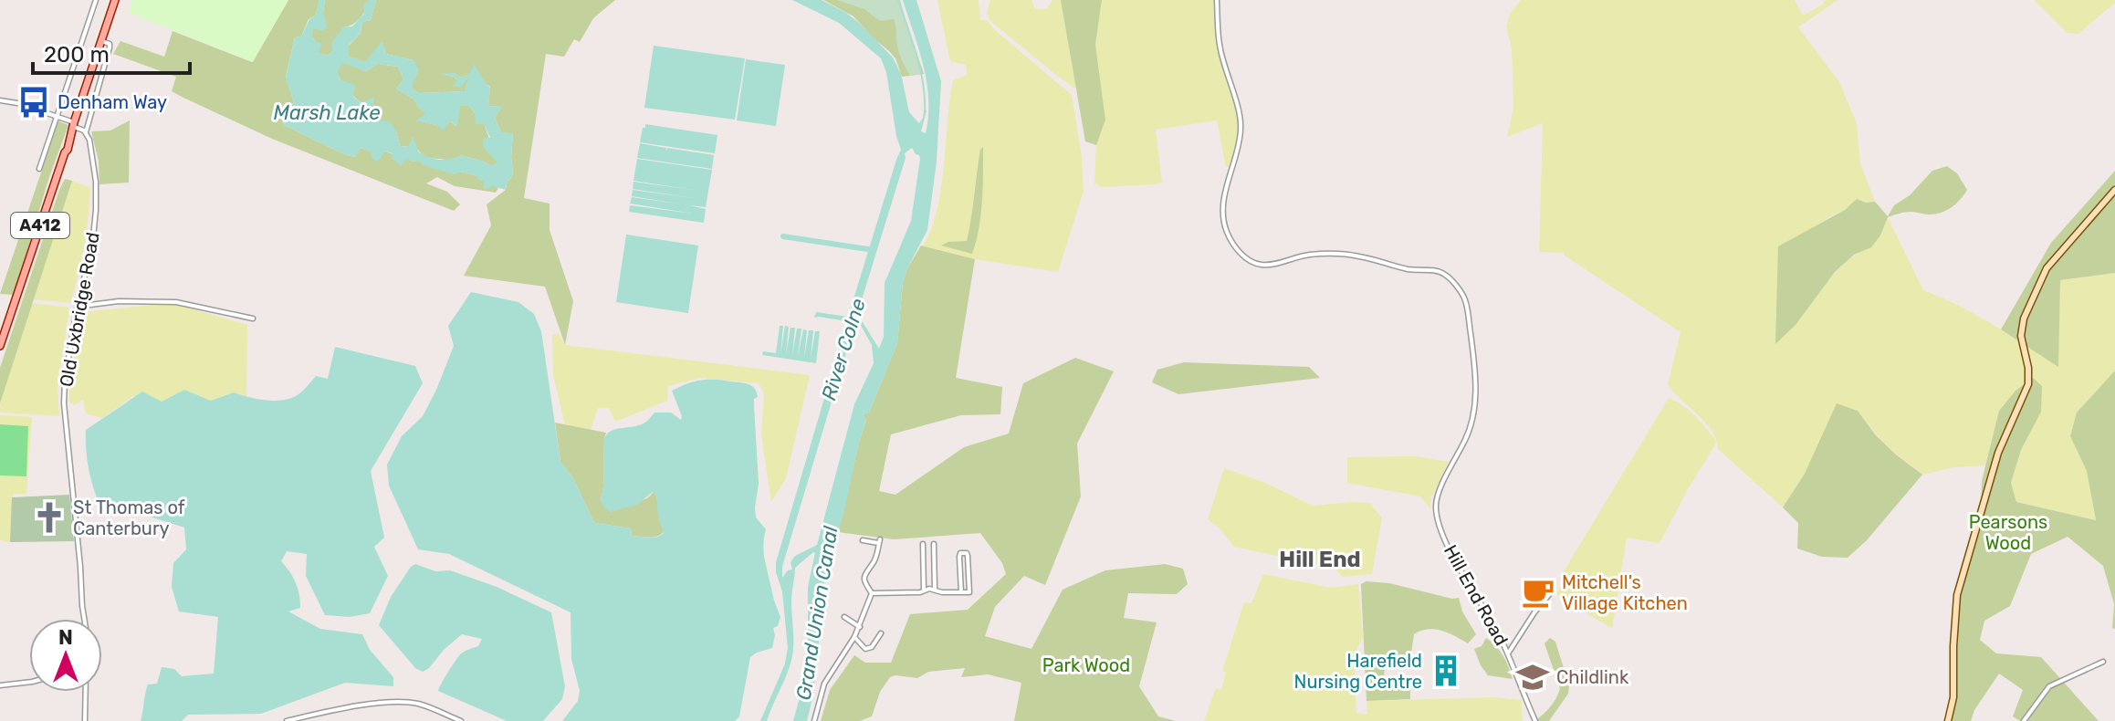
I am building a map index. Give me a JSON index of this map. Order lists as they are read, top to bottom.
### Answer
{
  "streets": {
    "main road": ["A412"],
    "street": ["Old Uxbridge Road", "Hill End Road"]
  },
  "districts": ["Hill End"],
  "water": ["Marsh Lake", "River Colne", "Grand Union Canal"],
  "parks": ["Pearsons Wood", "Park Wood"],
  "places": {
    "bus stop": ["Denham Way"],
    "church": ["St Thomas of Canterbury"],
    "cafe": ["Mitchell's Village Kitchen"],
    "building": ["Harefield Nursing Centre"],
    "school or university": ["Childlink"]
  },
  "scale_bar": "200 m",
  "north": "top"
}
